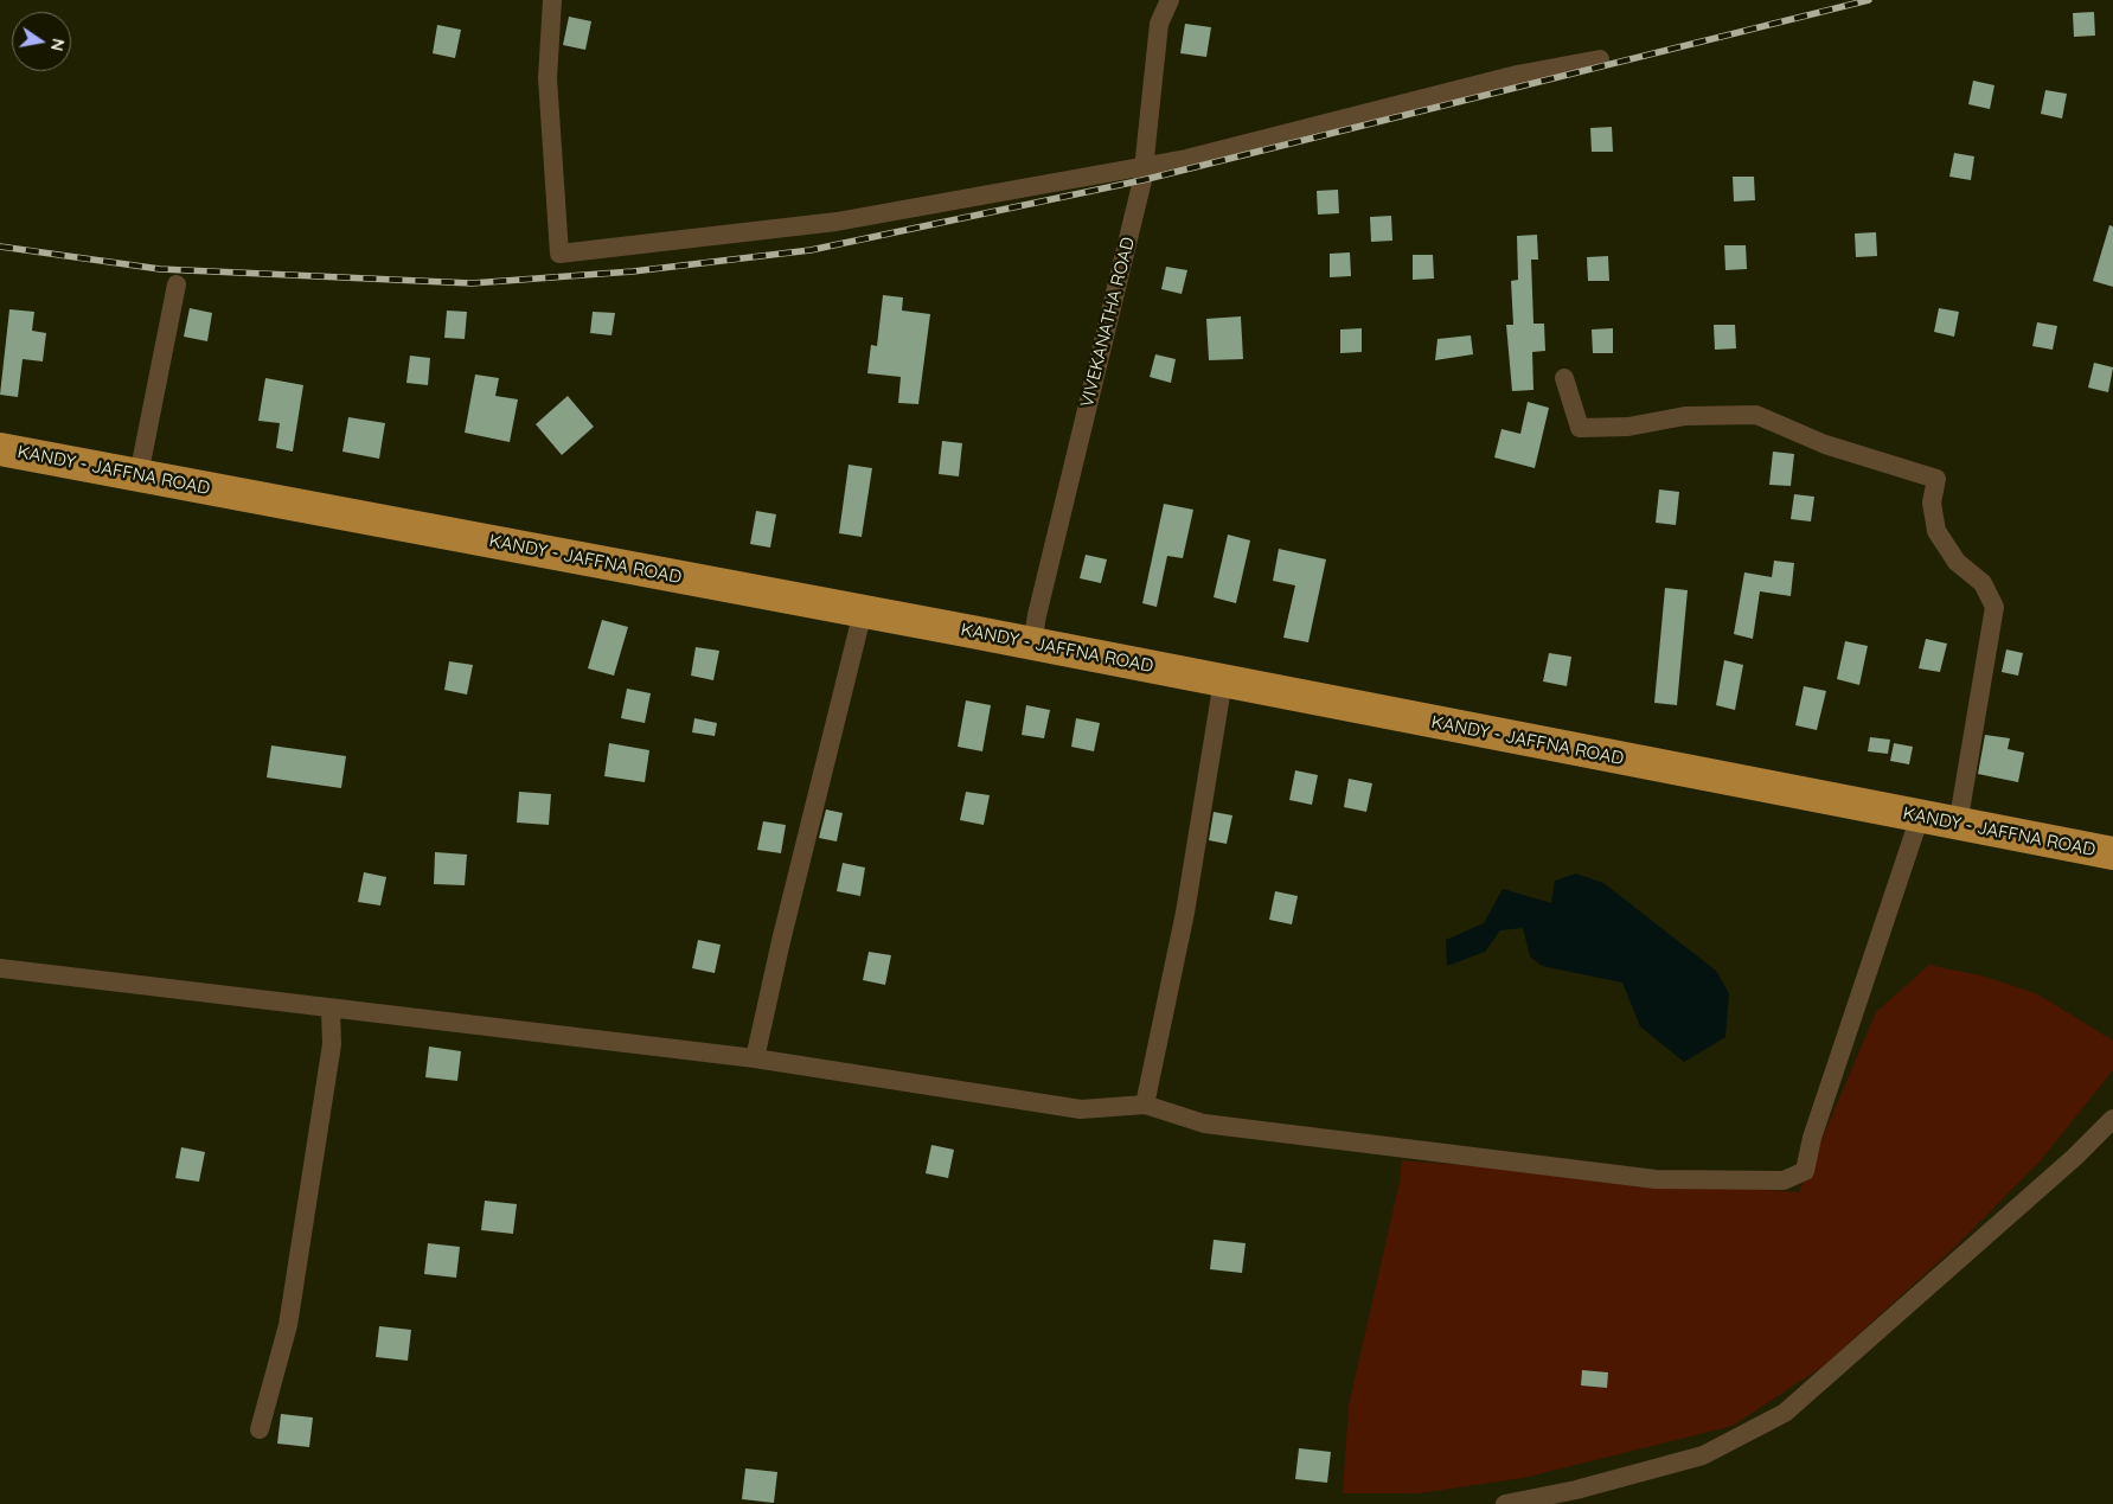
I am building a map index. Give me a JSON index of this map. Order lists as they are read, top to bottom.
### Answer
{
  "streets": {
    "highway": ["KANDY - JAFFNA ROAD"],
    "street": ["VIVEKANATHA ROAD"]
  },
  "crossings": [
    ["VIVEKANATHA ROAD", "KANDY - JAFFNA ROAD"]
  ],
  "north": "right"
}
